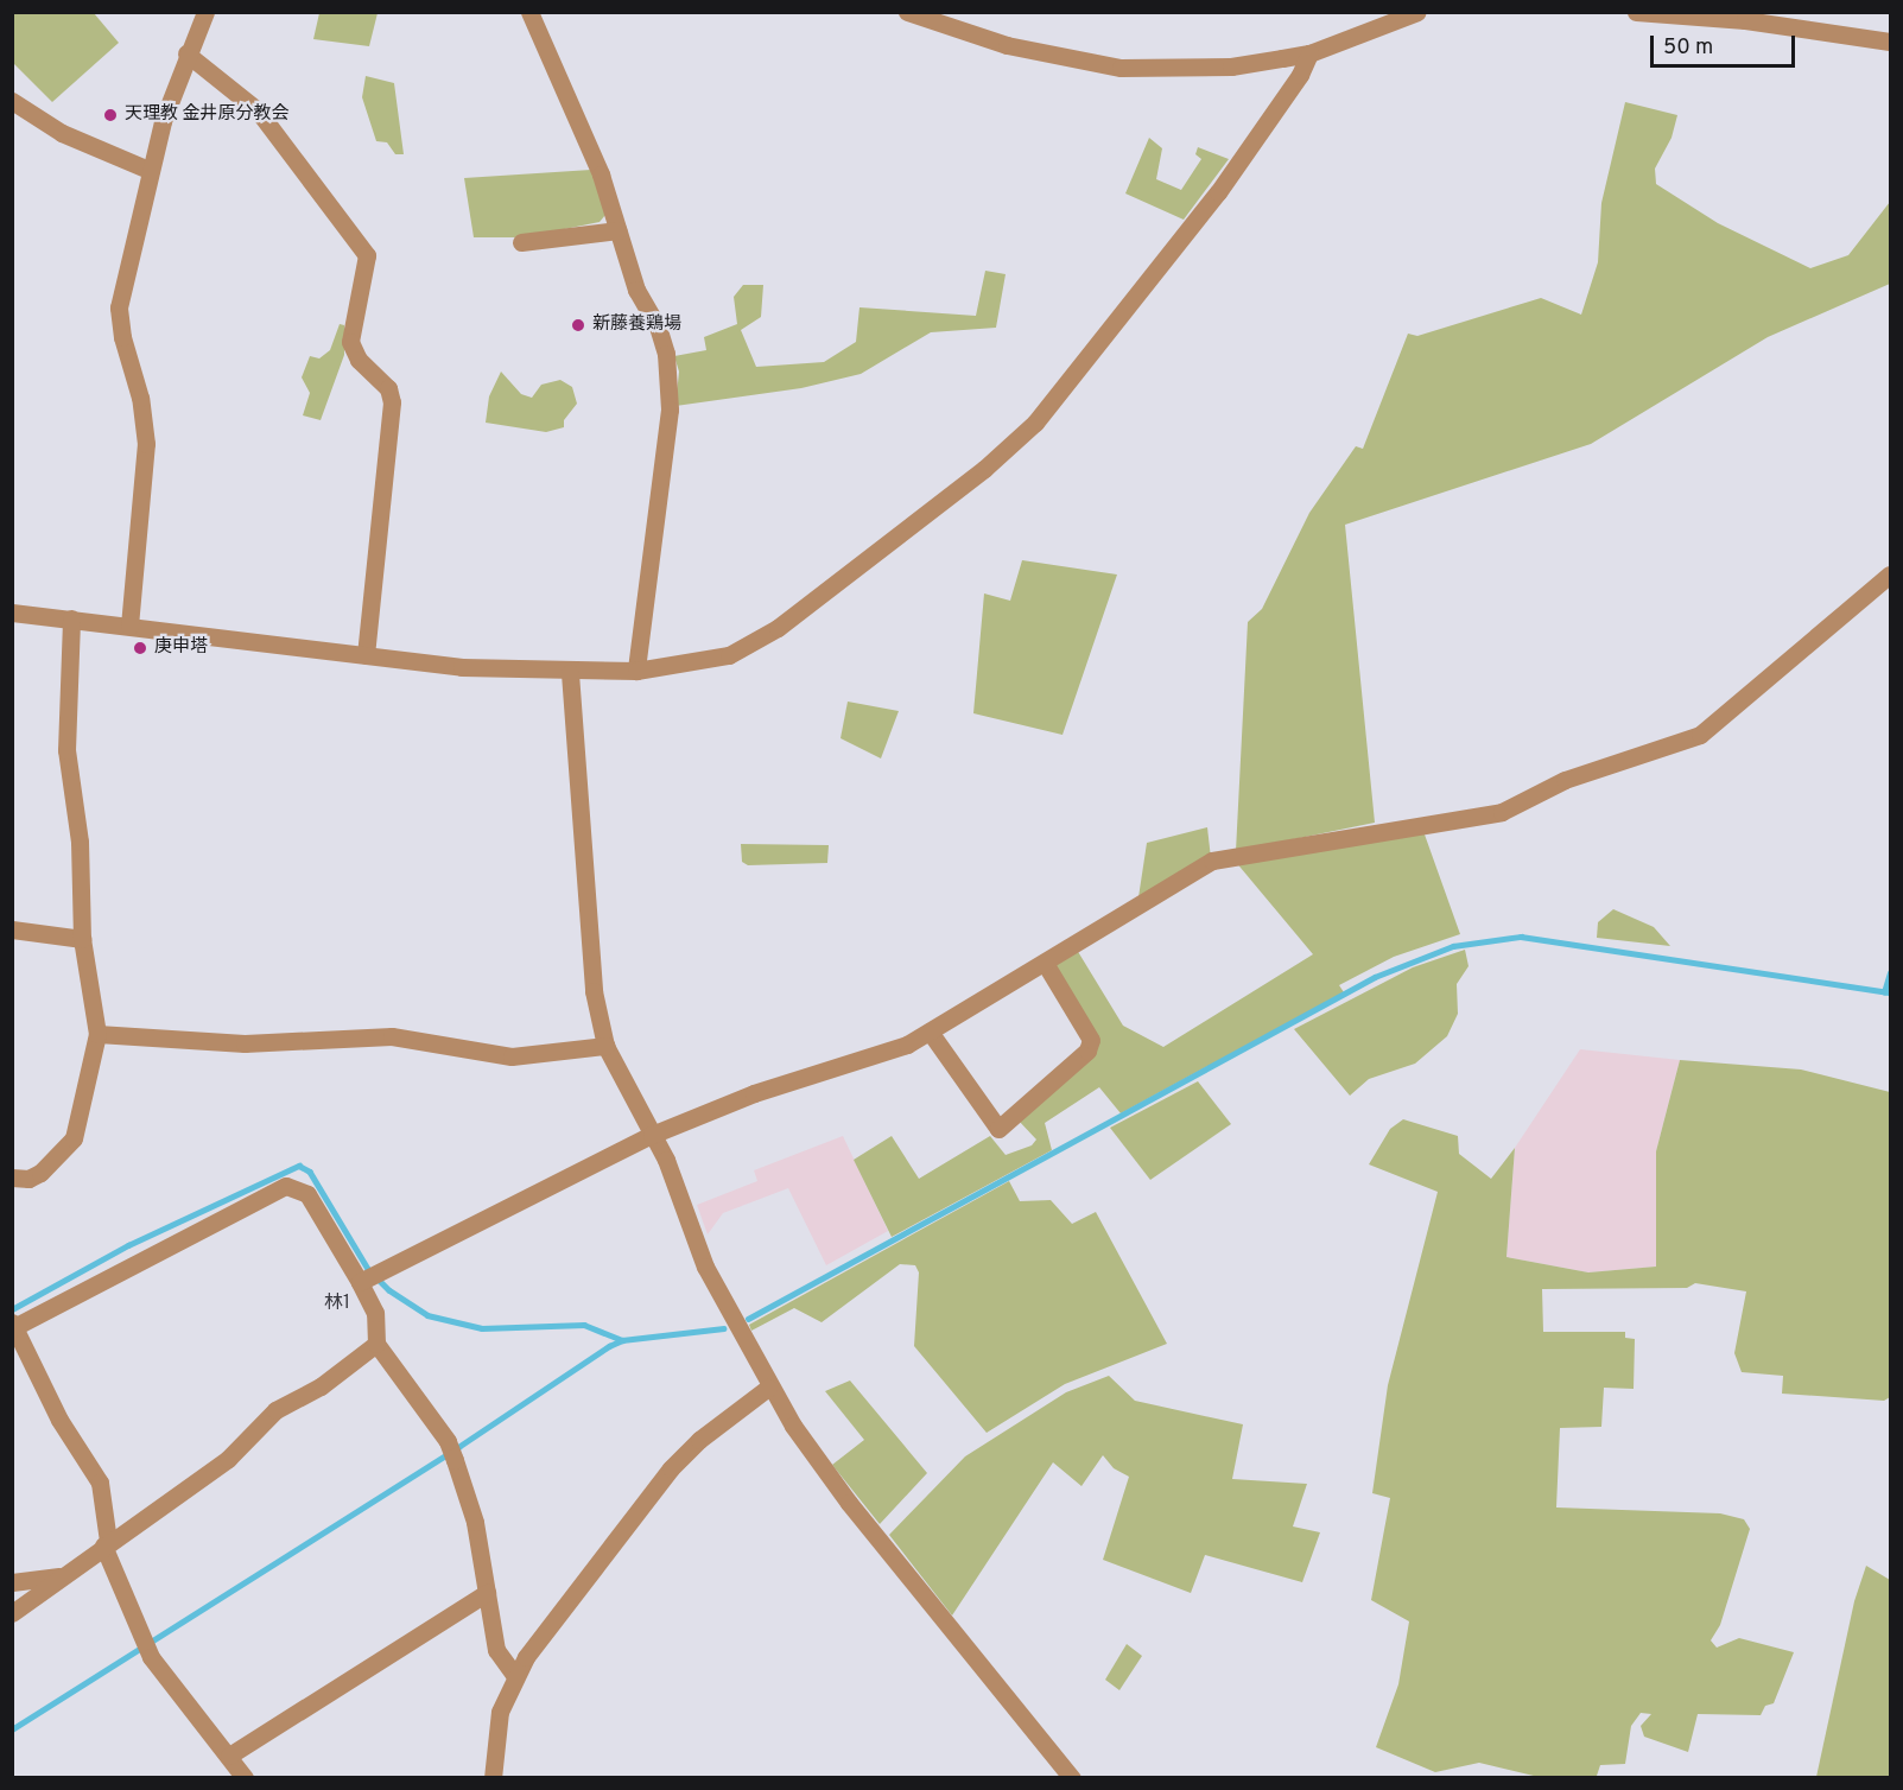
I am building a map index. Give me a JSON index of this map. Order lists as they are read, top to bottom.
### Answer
{
  "districts": ["林1"],
  "places": ["天理教 金井原分教会", "新藤養鶏場", "庚申塔"],
  "scale_bar": "50 m"
}
